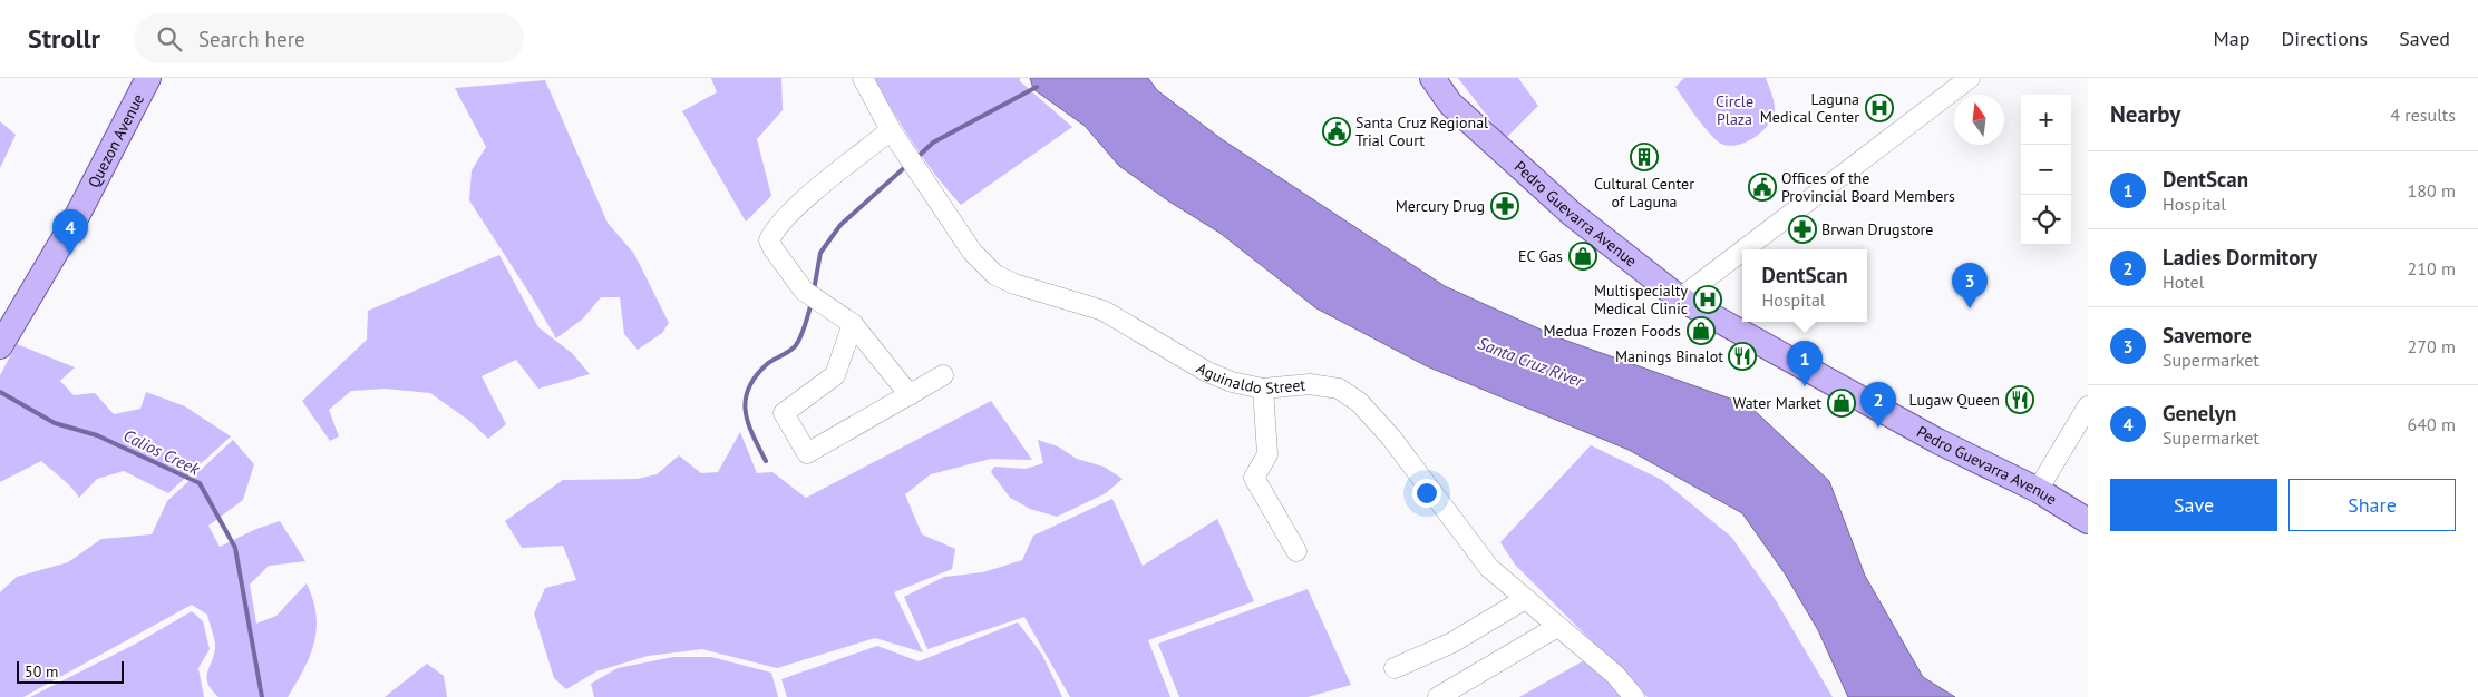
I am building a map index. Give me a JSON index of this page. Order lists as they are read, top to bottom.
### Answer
{
  "streets": {
    "main road": ["Quezon Avenue", "Pedro Guevarra Avenue"],
    "street": ["Aguinaldo Street"]
  },
  "water": ["Santa Cruz River", "Calios Creek"],
  "parks": ["Circle Plaza"],
  "places": {
    "hospital": ["Laguna Medical Center", "Multispecialty Medical Clinic"],
    "public building": ["Santa Cruz Regional Trial Court", "Offices of the Provincial Board Members"],
    "building": ["Cultural Center of Laguna"],
    "pharmacy": ["Mercury Drug", "Brwan Drugstore"],
    "shop": ["EC Gas", "Medua Frozen Foods", "Water Market"],
    "restaurant": ["Manings Binalot", "Lugaw Queen"]
  },
  "scale_bar": "50 m",
  "north": "top",
  "page": {
    "header": "Strollr",
    "search": "Search here",
    "nav": ["Map", "Directions", "Saved"],
    "heading": ["Nearby", "4 results"],
    "map_buttons": ["+", "−"],
    "list": [
      {
        "mark": "1",
        "name": "DentScan",
        "note": "Hospital",
        "value": "180 m"
      },
      {
        "mark": "2",
        "name": "Ladies Dormitory",
        "note": "Hotel",
        "value": "210 m"
      },
      {
        "mark": "3",
        "name": "Savemore",
        "note": "Supermarket",
        "value": "270 m"
      },
      {
        "mark": "4",
        "name": "Genelyn",
        "note": "Supermarket",
        "value": "640 m"
      }
    ],
    "pins": [
      "4",
      "3",
      "1",
      "2"
    ],
    "popup": ["DentScan", "Hospital"],
    "buttons": ["Save", "Share"],
    "scale": "50 m"
  }
}
